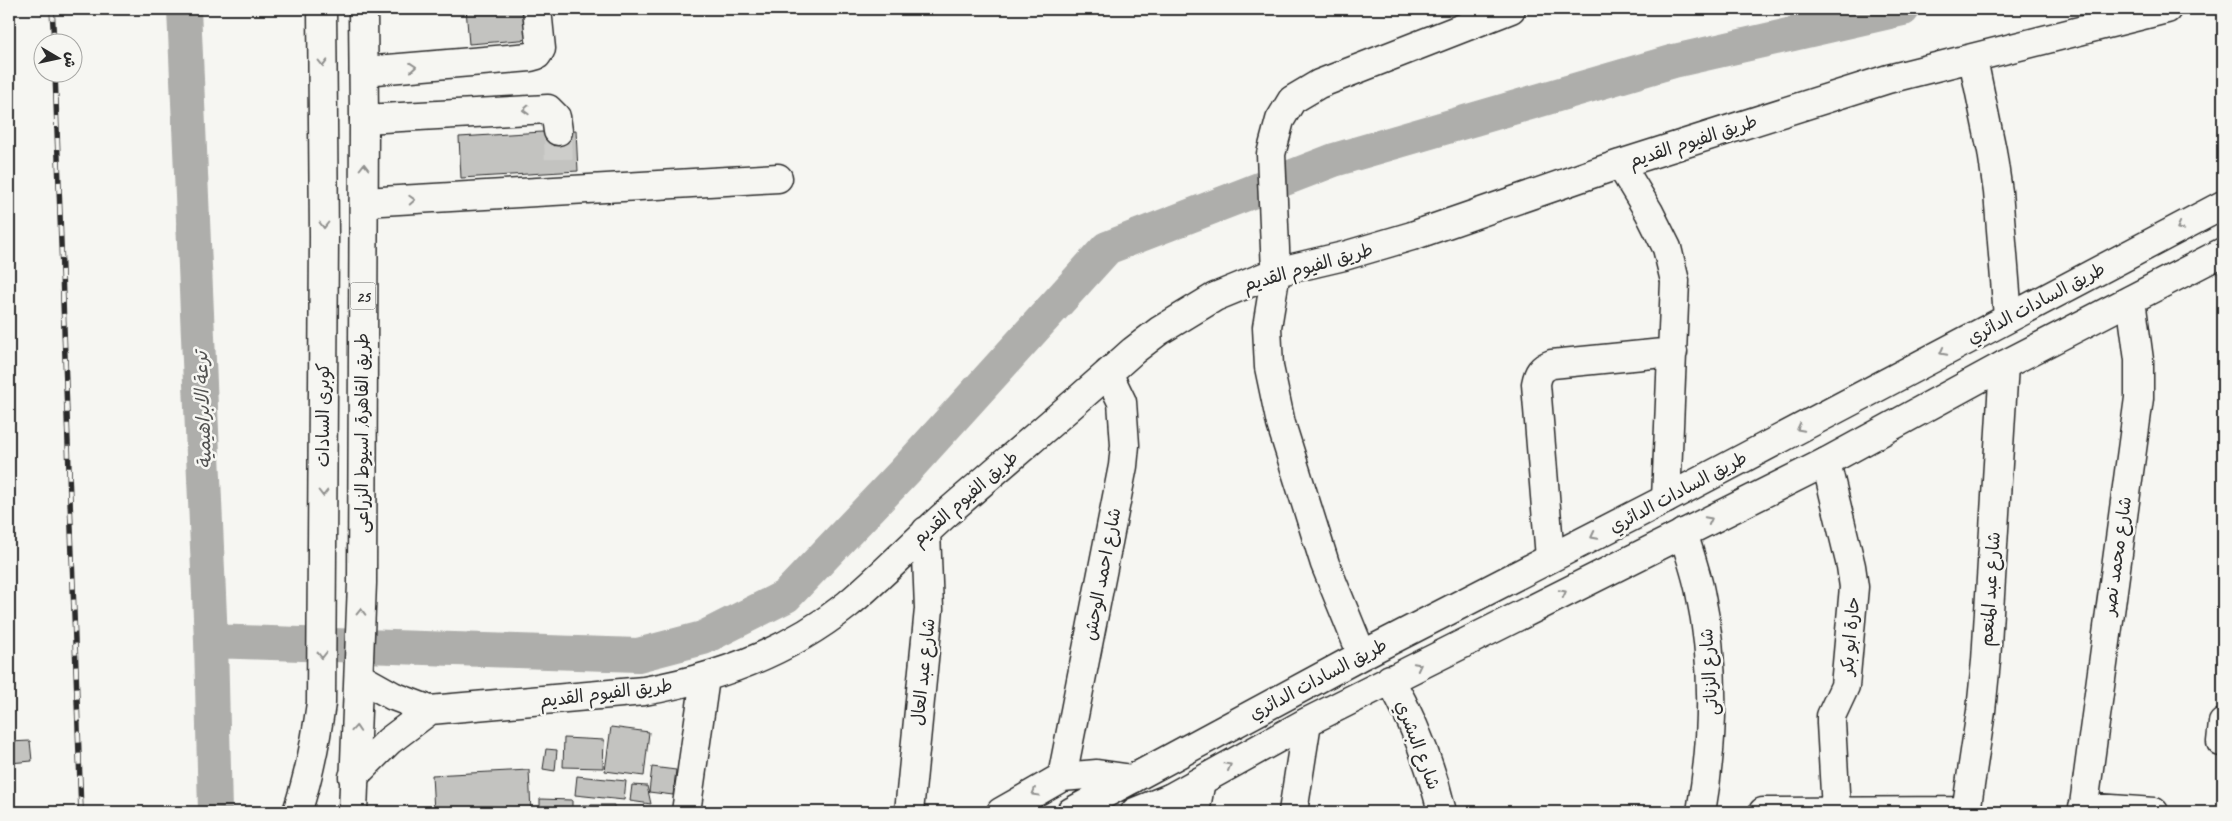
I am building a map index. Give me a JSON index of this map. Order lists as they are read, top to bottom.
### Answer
{
  "streets": {
    "main road": [
      "طريق الفيوم القديم",
      "25",
      "طريق السادات الدائري",
      "كوبرى السادات",
      "طريق القاهرة, اسيوط الزراعى",
      "شارع محمد نصر",
      "شارع احمد الوحش",
      "شارع عبد المنعم",
      "حارة ابو بكر",
      "شارع عبد العال",
      "شارع الزناتى",
      "شارع البشري"
    ]
  },
  "crossings": [
    ["طريق الفيوم القديم", "طريق القاهرة, اسيوط الزراعى"],
    ["طريق الفيوم القديم", "شارع احمد الوحش"],
    ["طريق الفيوم القديم", "شارع عبد العال"],
    ["طريق السادات الدائري", "شارع محمد نصر"],
    ["طريق السادات الدائري", "شارع عبد المنعم"],
    ["طريق السادات الدائري", "حارة ابو بكر"],
    ["طريق السادات الدائري", "شارع الزناتى"],
    ["طريق السادات الدائري", "شارع البشري"]
  ],
  "one_way": ["كوبرى السادات", "طريق القاهرة, اسيوط الزراعى"],
  "water": ["ترعة الابراهيمية"],
  "north": "right"
}
